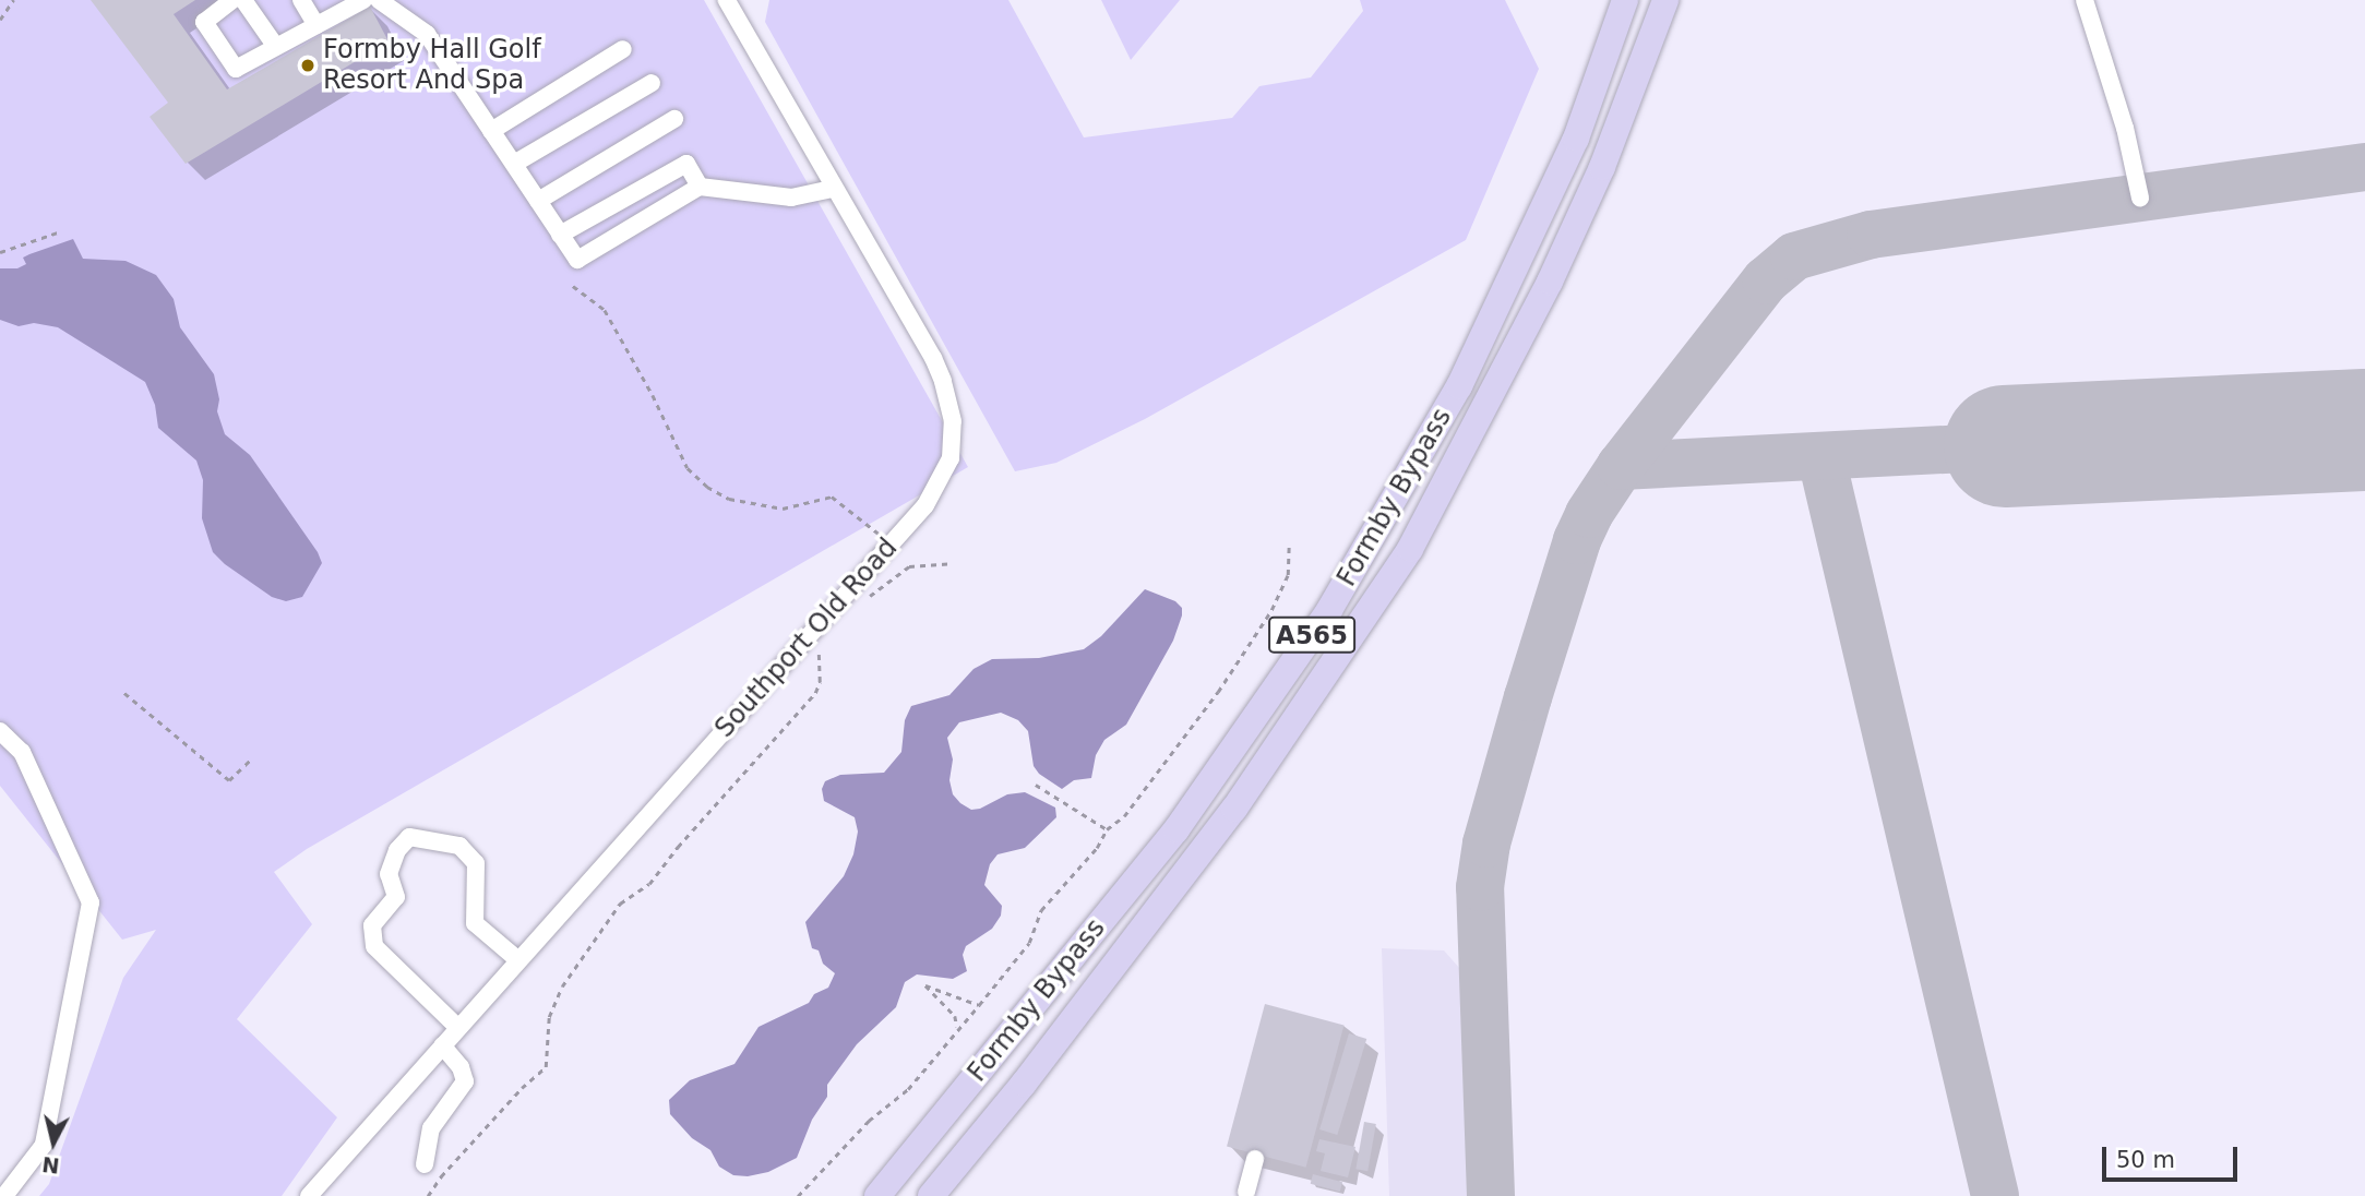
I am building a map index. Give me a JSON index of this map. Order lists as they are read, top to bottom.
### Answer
{
  "streets": {
    "highway": ["Formby Bypass", "A565"],
    "street": ["Southport Old Road"]
  },
  "places": ["Formby Hall Golf Resort And Spa"],
  "scale_bar": "50 m",
  "north": "bottom"
}
